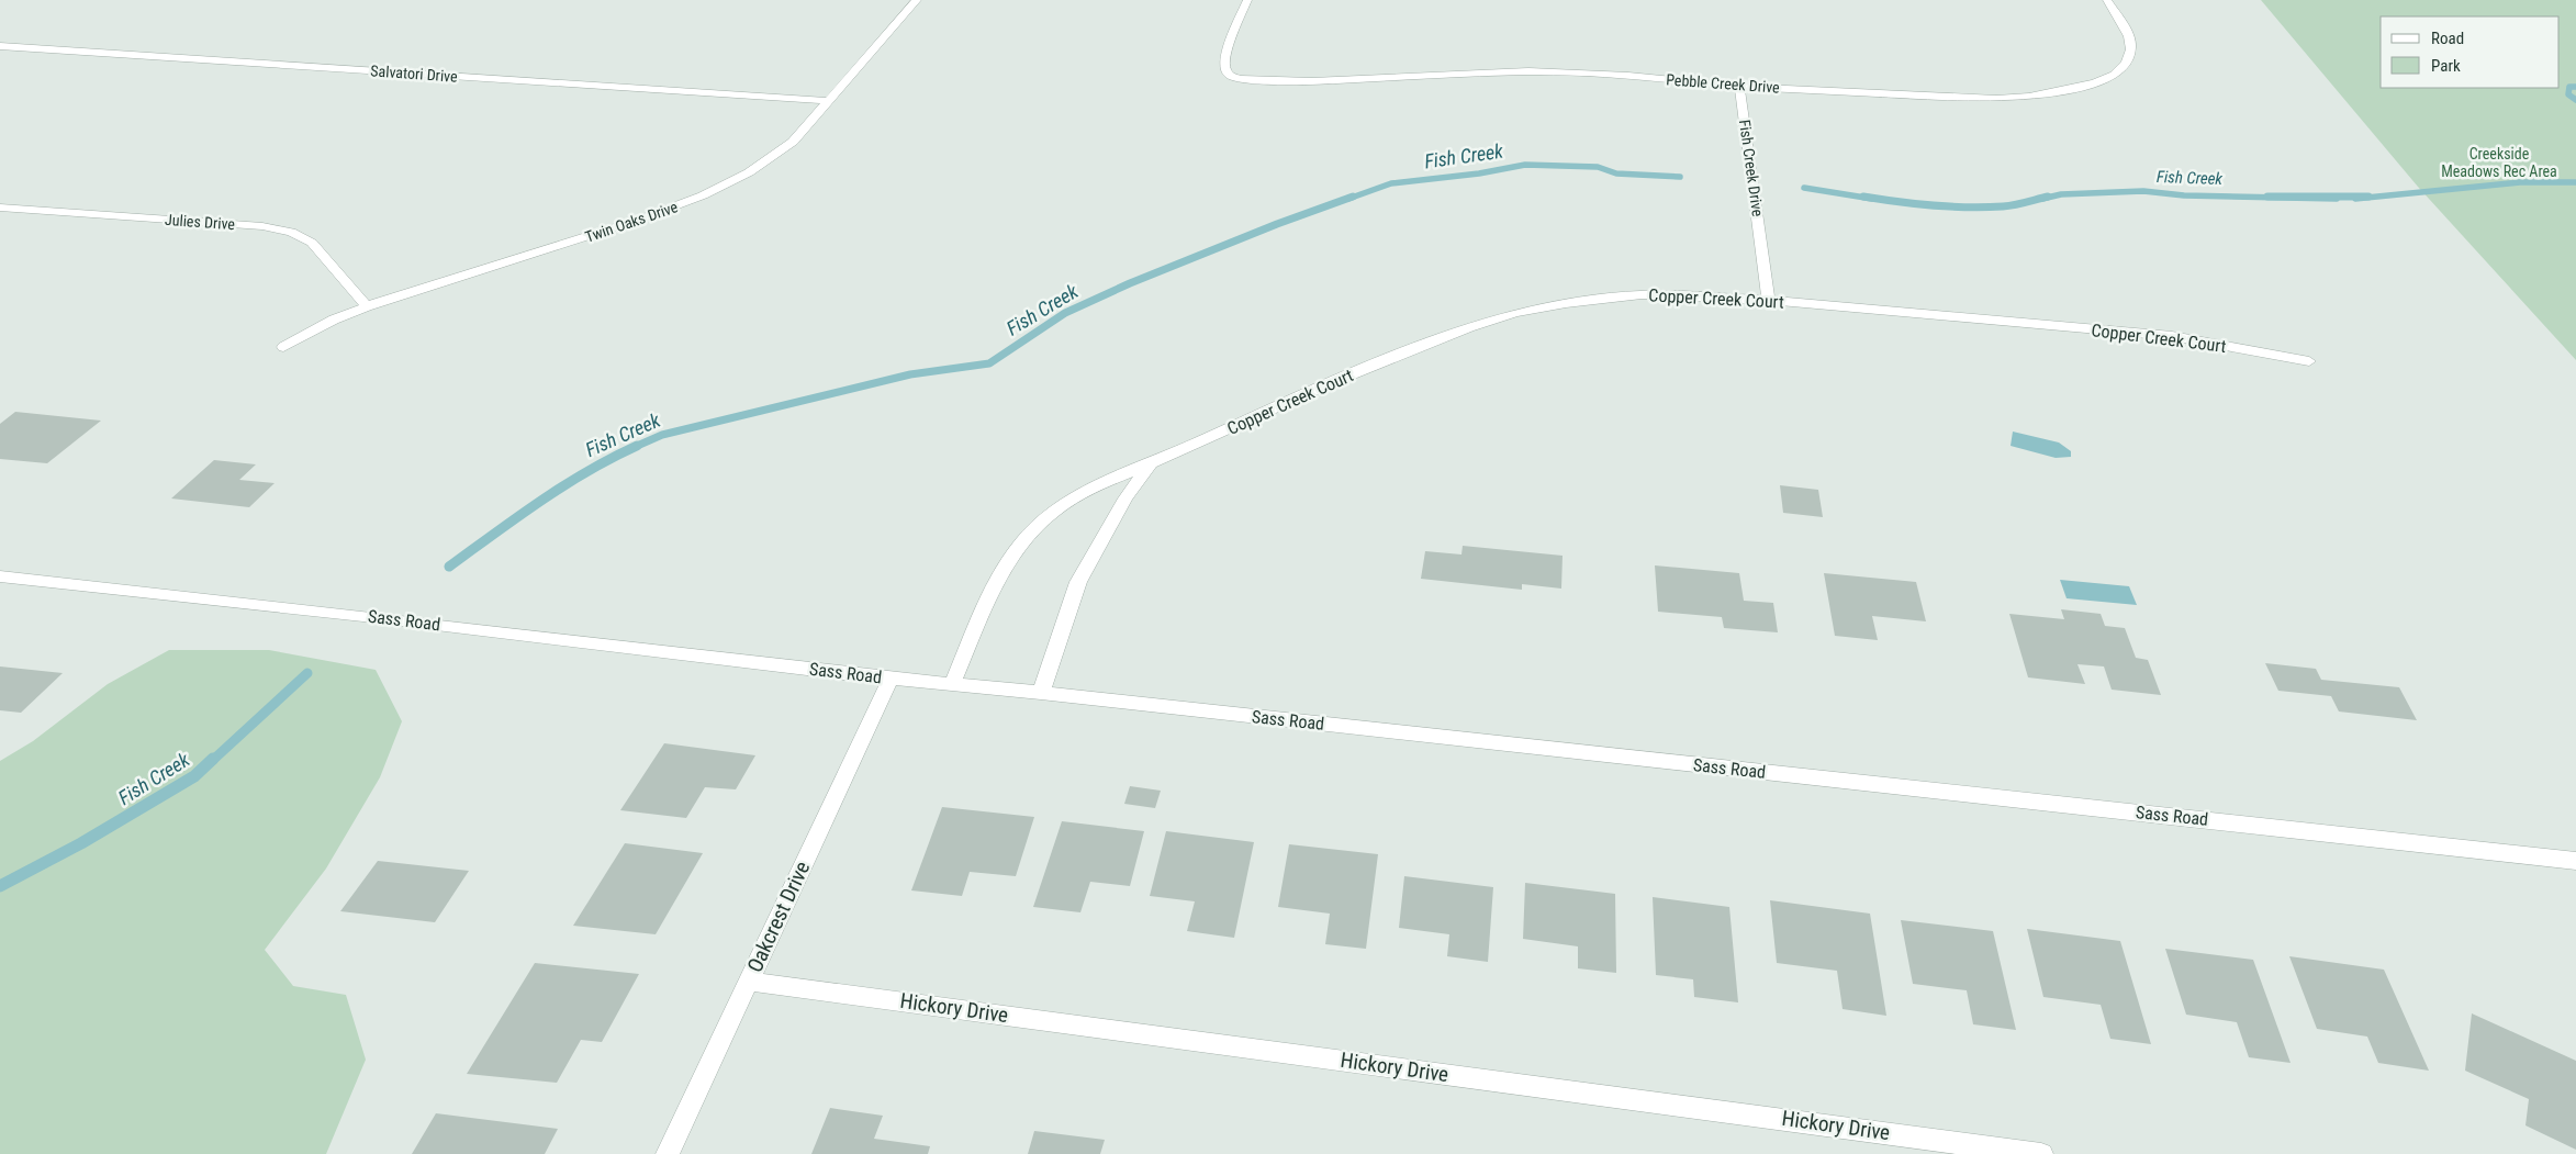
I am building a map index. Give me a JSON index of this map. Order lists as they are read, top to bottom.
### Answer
{
  "streets": {
    "street": [
      "Salvatori Drive",
      "Pebble Creek Drive",
      "Fish Creek Drive",
      "Julies Drive",
      "Twin Oaks Drive",
      "Copper Creek Court",
      "Sass Road",
      "Oakcrest Drive",
      "Hickory Drive"
    ]
  },
  "crossings": [
    ["Salvatori Drive", "Twin Oaks Drive"],
    ["Pebble Creek Drive", "Fish Creek Drive"],
    ["Fish Creek Drive", "Copper Creek Court"],
    ["Julies Drive", "Twin Oaks Drive"],
    ["Copper Creek Court", "Sass Road"],
    ["Sass Road", "Oakcrest Drive"],
    ["Oakcrest Drive", "Hickory Drive"]
  ],
  "water": ["Fish Creek"],
  "parks": ["Creekside Meadows Rec Area"],
  "legend": ["Road", "Park"]
}
